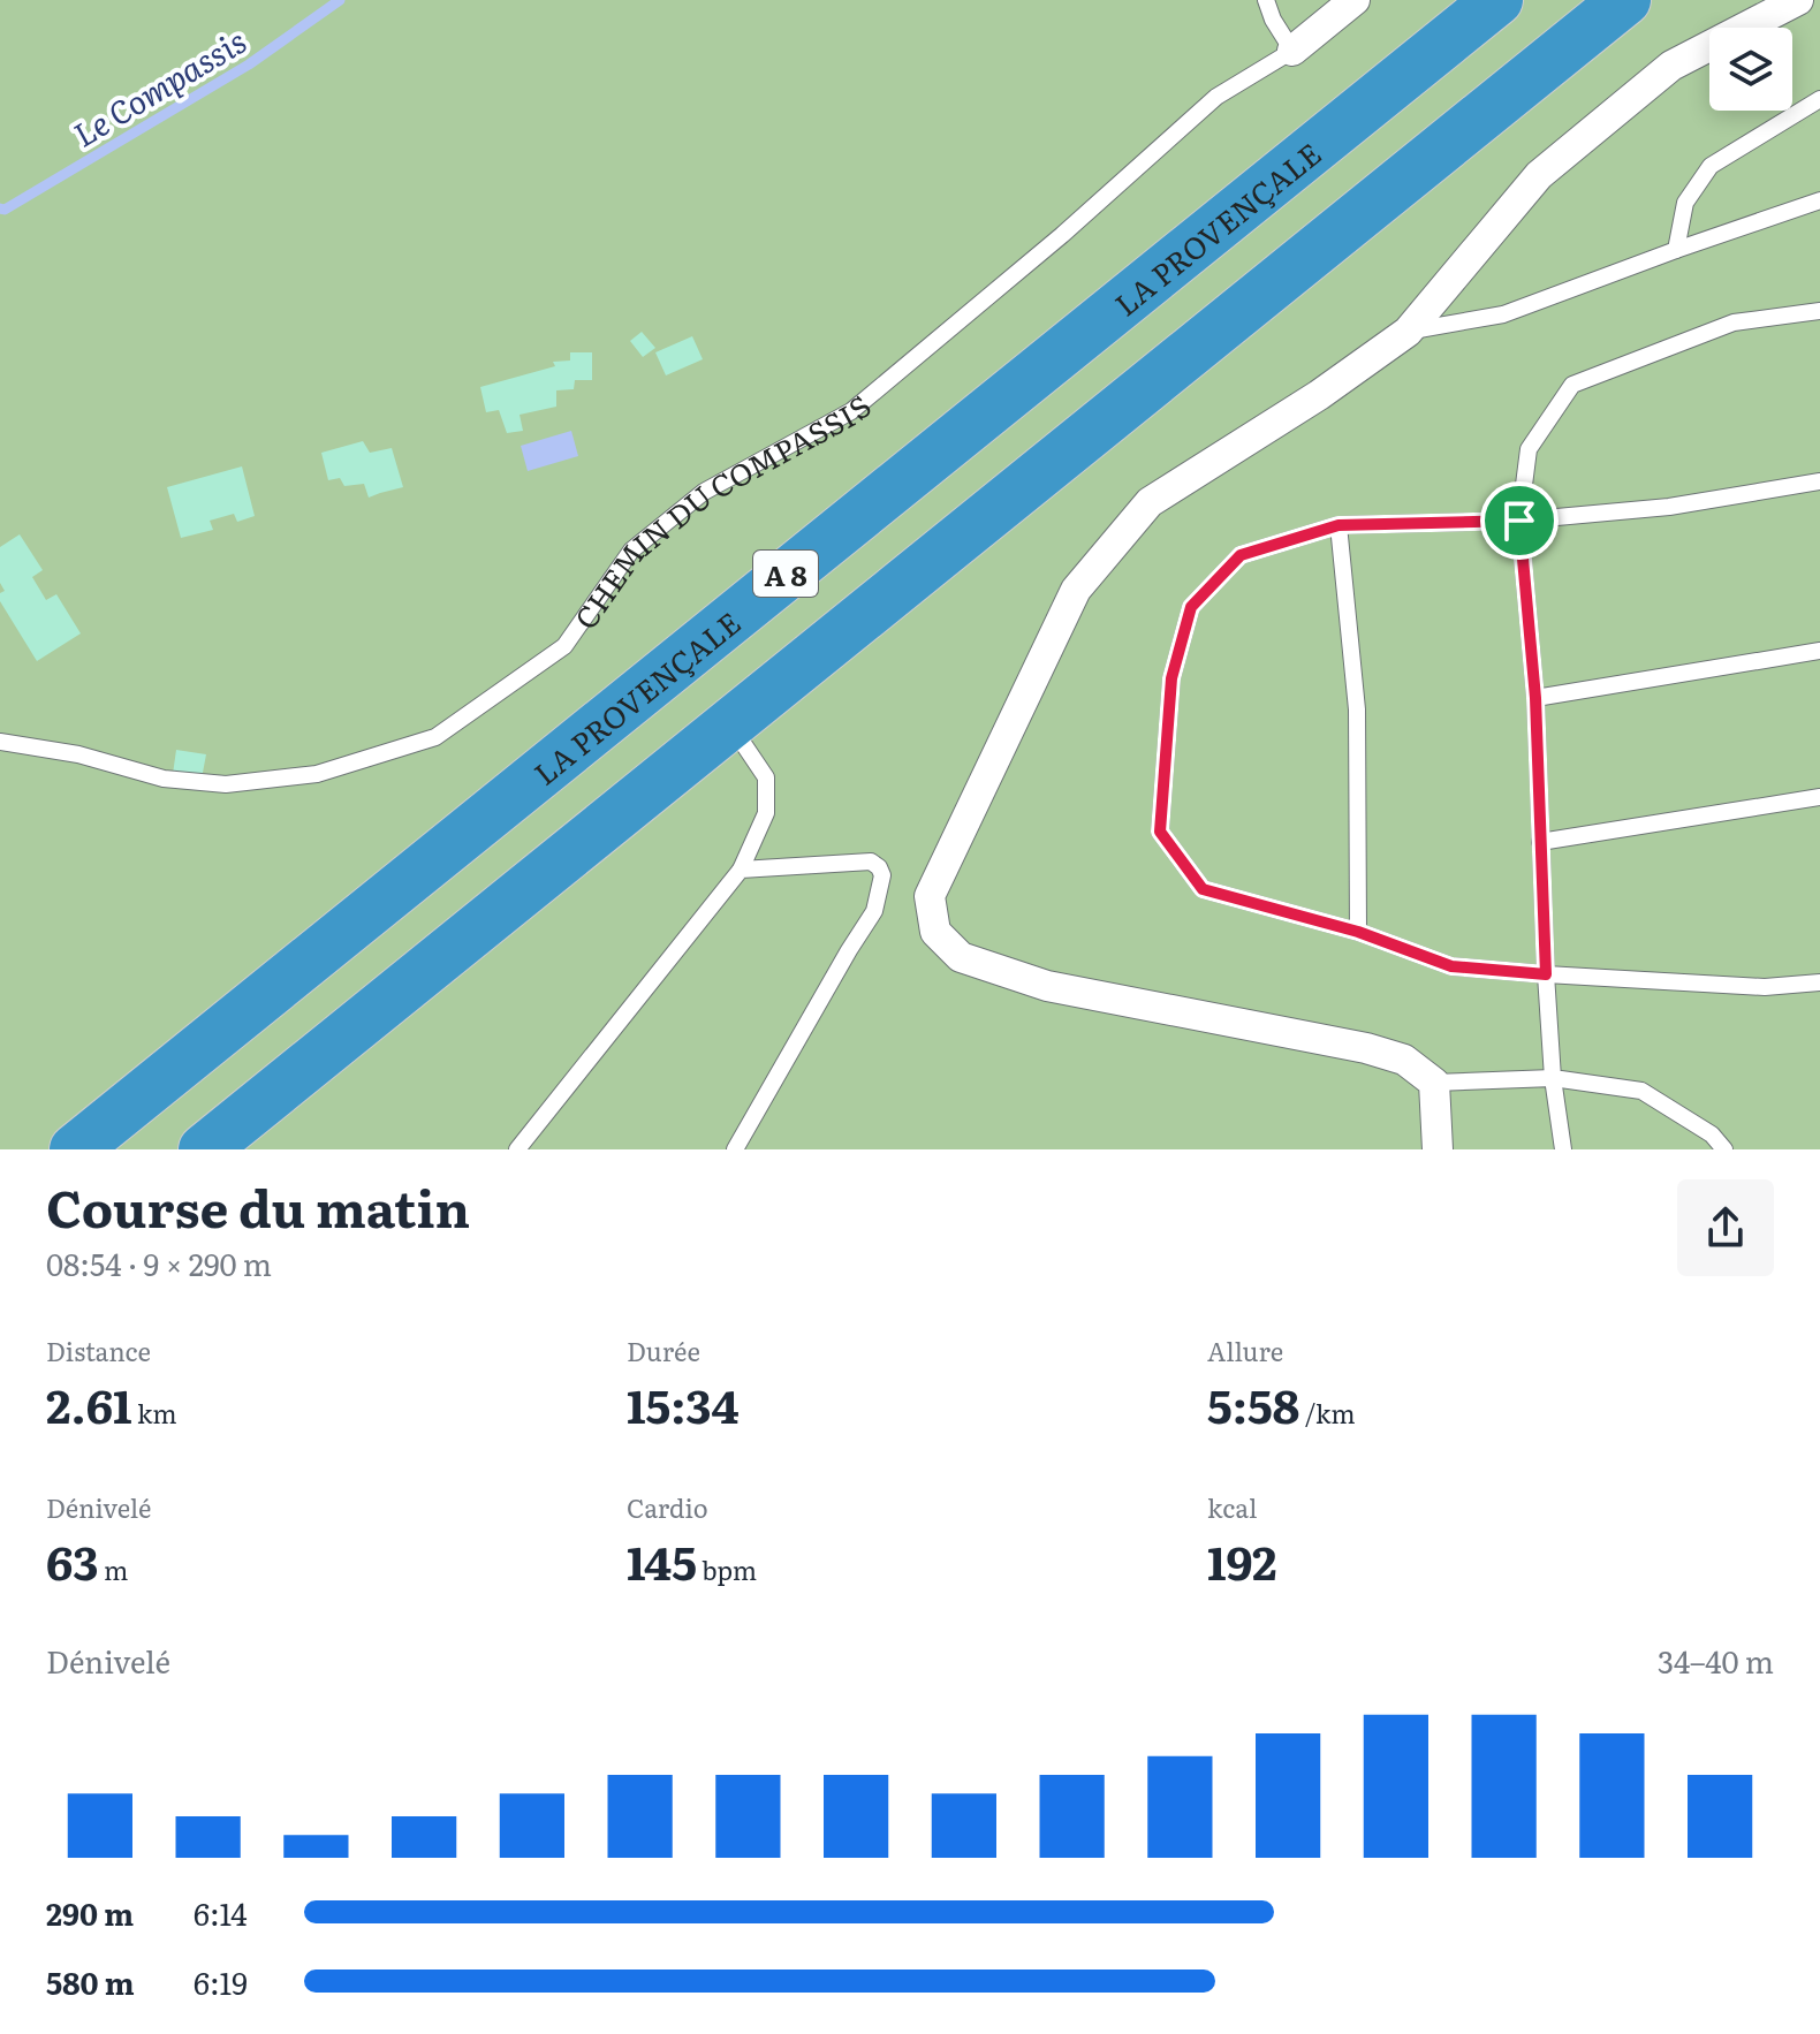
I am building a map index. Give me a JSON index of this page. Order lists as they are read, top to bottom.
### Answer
{
  "streets": {
    "highway": ["LA PROVENÇALE", "A 8"],
    "street": ["CHEMIN DU COMPASSIS"]
  },
  "water": ["Le Compassis"],
  "page": {
    "heading": ["Course du matin", "08:54 · 9 × 290 m"],
    "stats": [
      ["Distance", "2.61 km"],
      ["Durée", "15:34"],
      ["Allure", "5:58 /km"],
      ["Dénivelé", "63 m"],
      ["Cardio", "145 bpm"],
      ["kcal", "192"]
    ],
    "chart": ["Dénivelé", "34–40 m"],
    "list": [
      {
        "name": "290 m",
        "note": "6:14"
      },
      {
        "name": "580 m",
        "note": "6:19"
      }
    ]
  }
}
